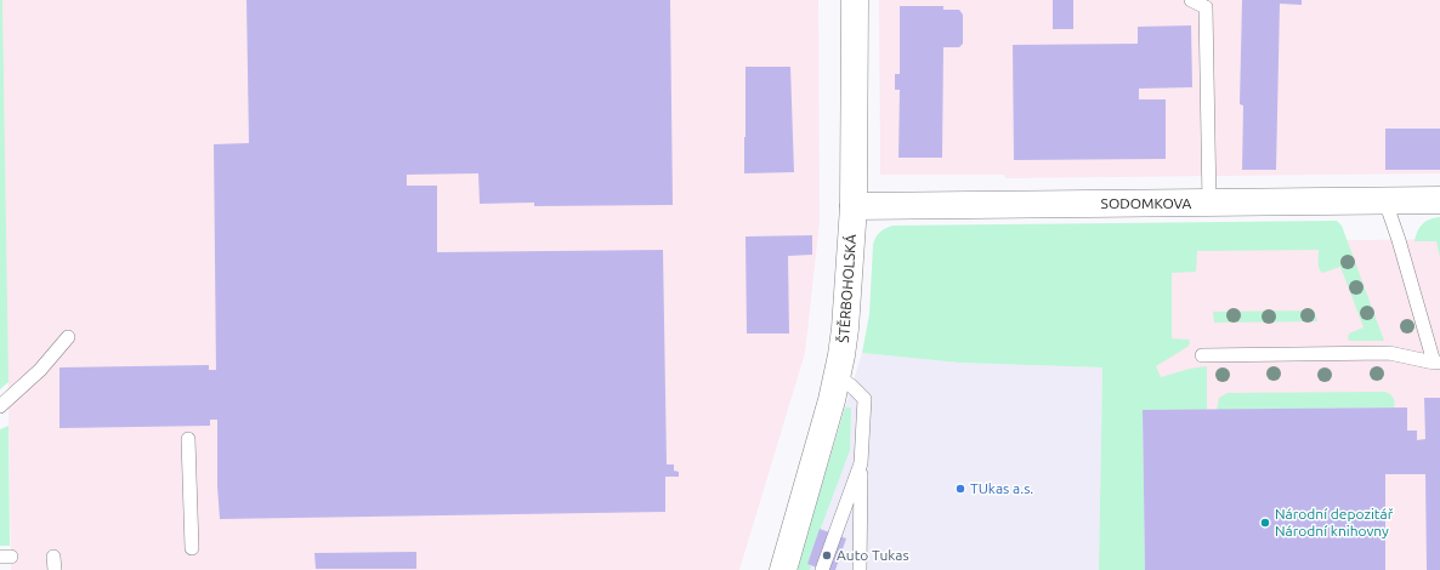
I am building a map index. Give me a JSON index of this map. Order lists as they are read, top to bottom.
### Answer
{
  "streets": {
    "street": ["SODOMKOVA", "ŠTĚRBOHOLSKÁ"]
  },
  "crossings": [
    ["SODOMKOVA", "ŠTĚRBOHOLSKÁ"]
  ],
  "places": ["TUkas a.s.", "Národní depozitář Národní knihovny", "Auto Tukas"]
}
